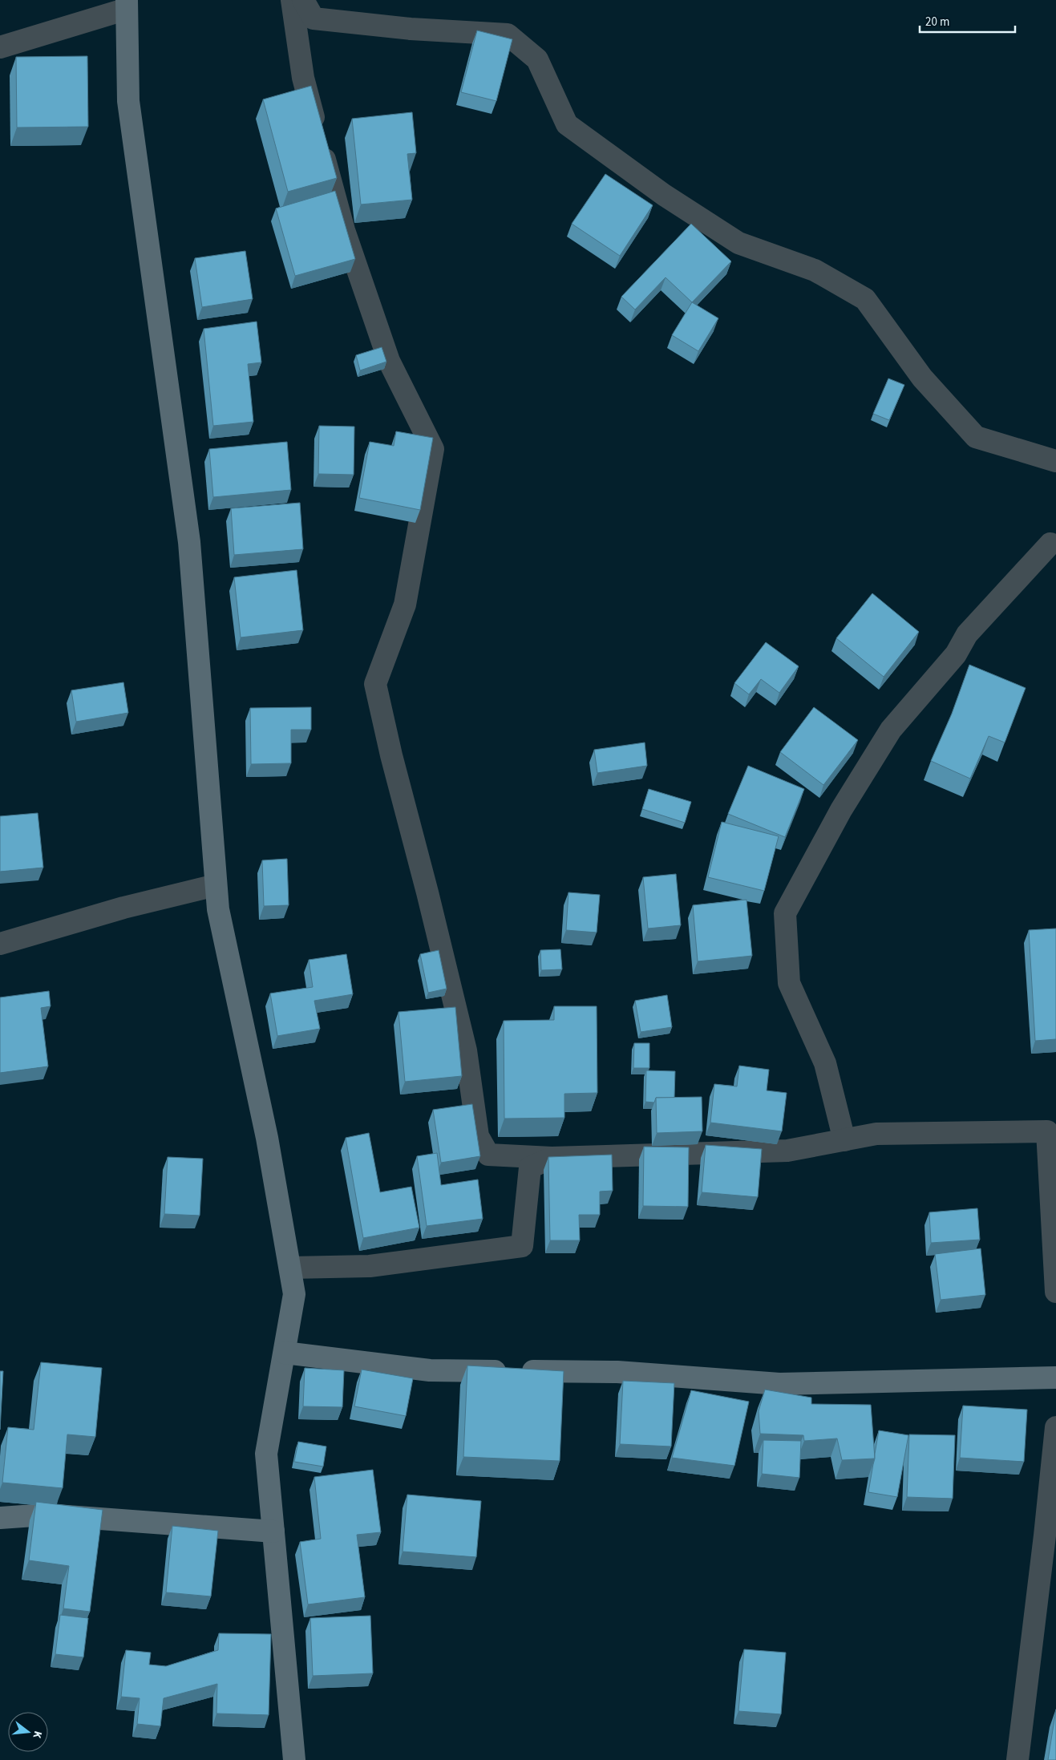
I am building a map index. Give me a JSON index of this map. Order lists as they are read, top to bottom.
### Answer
{
  "scale_bar": "20 m",
  "north": "right"
}
